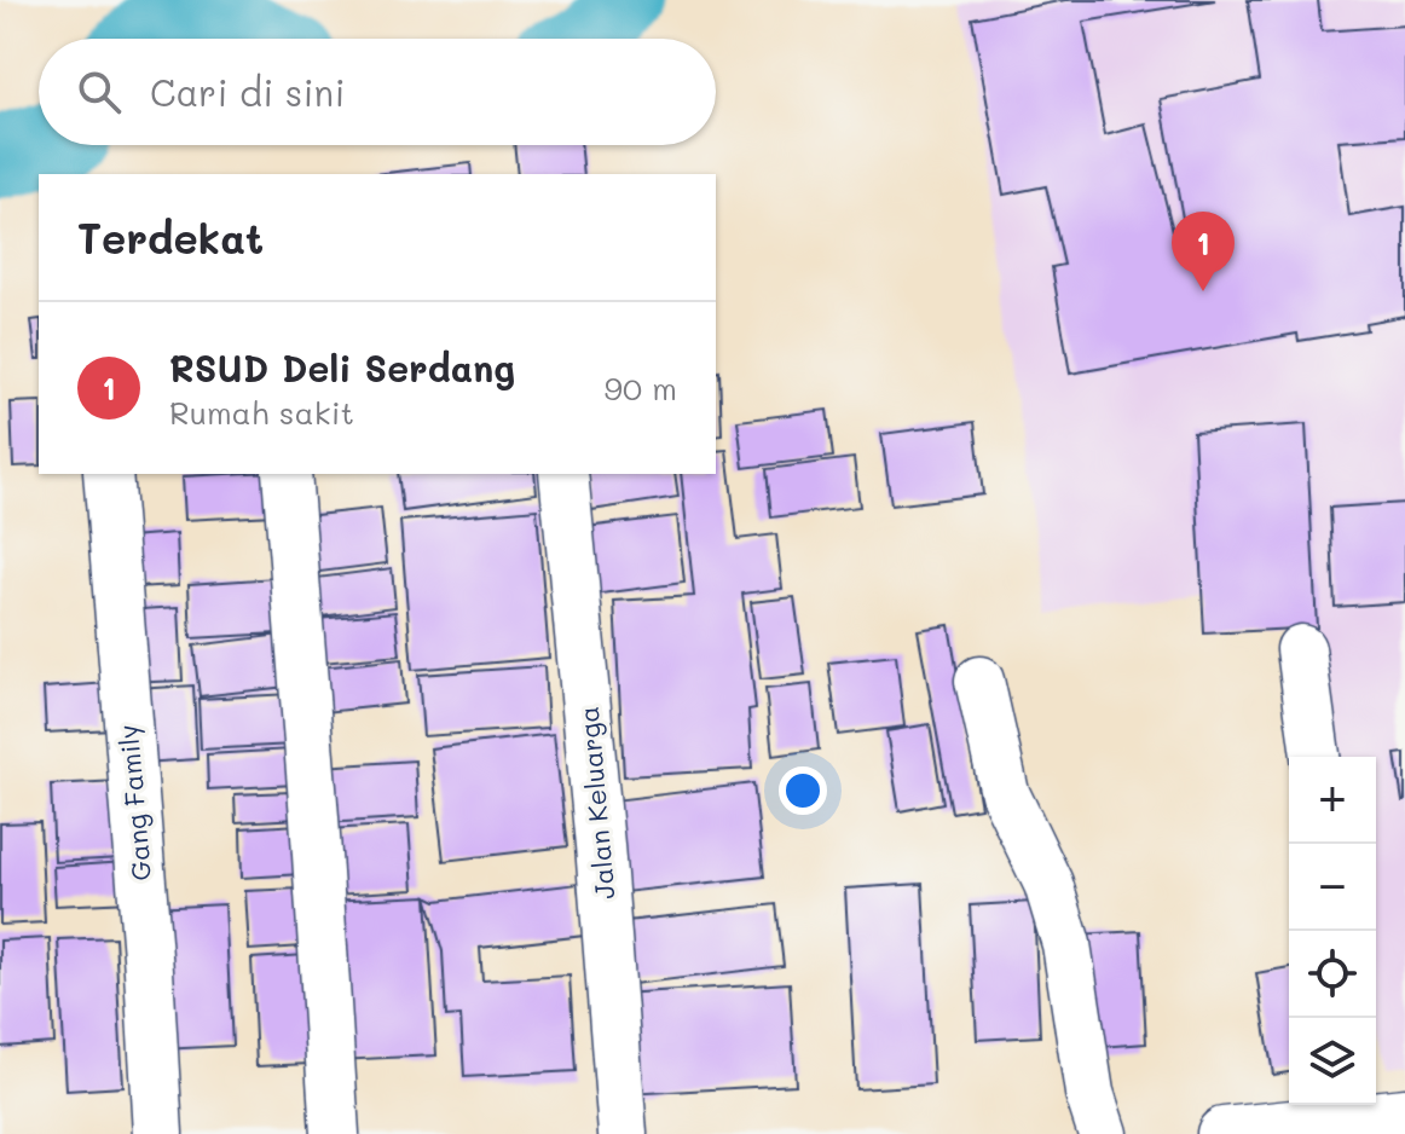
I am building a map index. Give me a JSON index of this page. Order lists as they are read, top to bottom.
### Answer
{
  "streets": {
    "street": ["Gang Family", "Jalan Keluarga"]
  },
  "page": {
    "search": "Cari di sini",
    "heading": "Terdekat",
    "pins": "1",
    "list": [
      {
        "mark": "1",
        "name": "RSUD Deli Serdang",
        "note": "Rumah sakit",
        "value": "90 m"
      }
    ],
    "map_buttons": ["+", "−"]
  }
}
